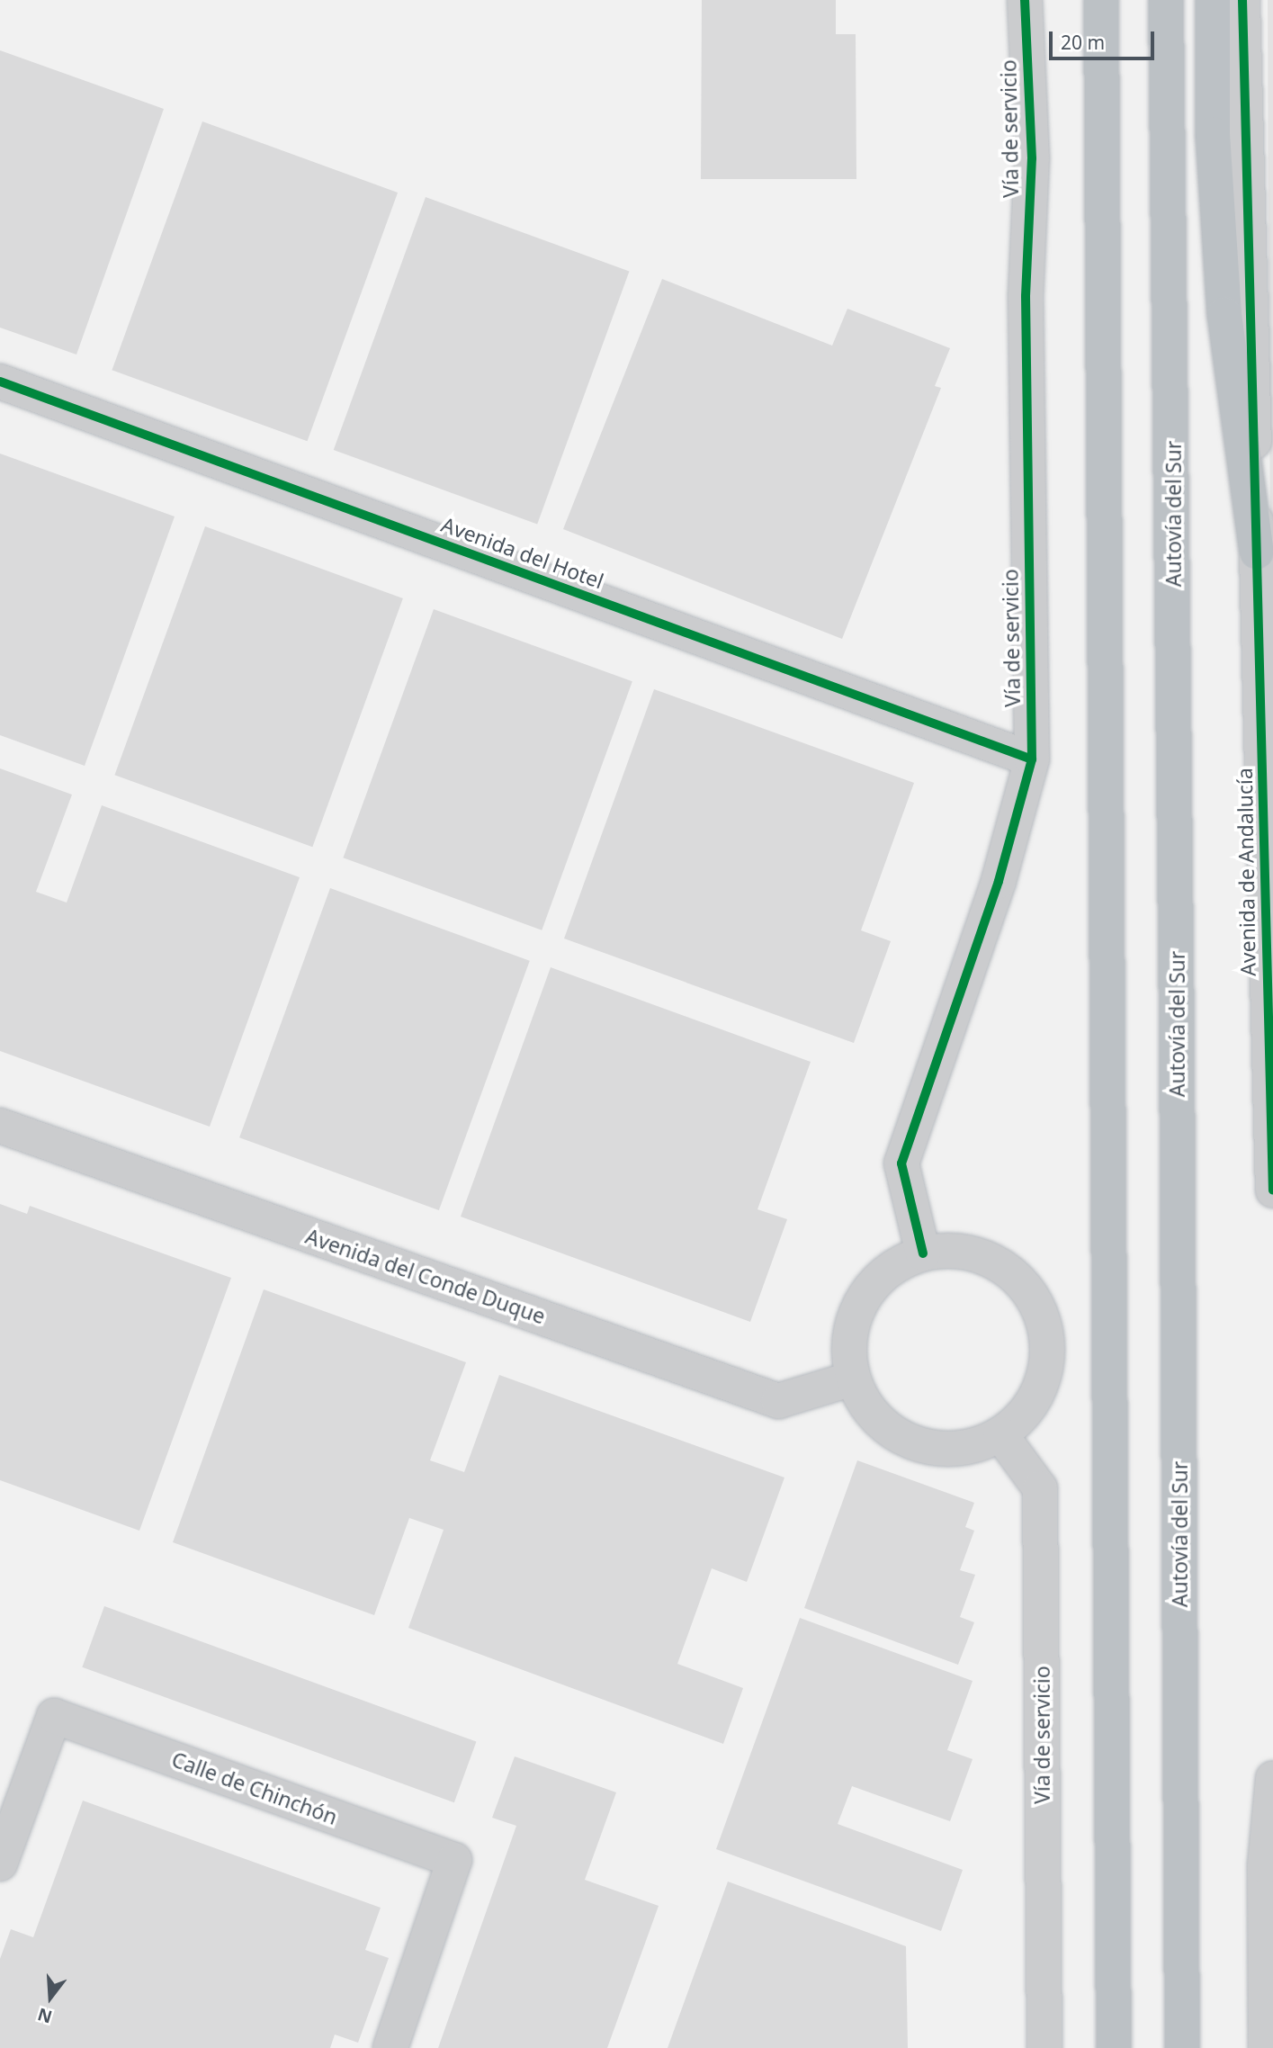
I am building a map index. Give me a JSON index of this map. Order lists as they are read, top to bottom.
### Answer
{
  "streets": {
    "highway": ["Autovía del Sur"],
    "street": [
      "Vía de servicio",
      "Avenida del Hotel",
      "Avenida de Andalucía",
      "Avenida del Conde Duque",
      "Calle de Chinchón"
    ]
  },
  "crossings": [
    ["Vía de servicio", "Avenida del Hotel"],
    ["Vía de servicio", "Avenida del Conde Duque"]
  ],
  "scale_bar": "20 m",
  "north": "bottom"
}
